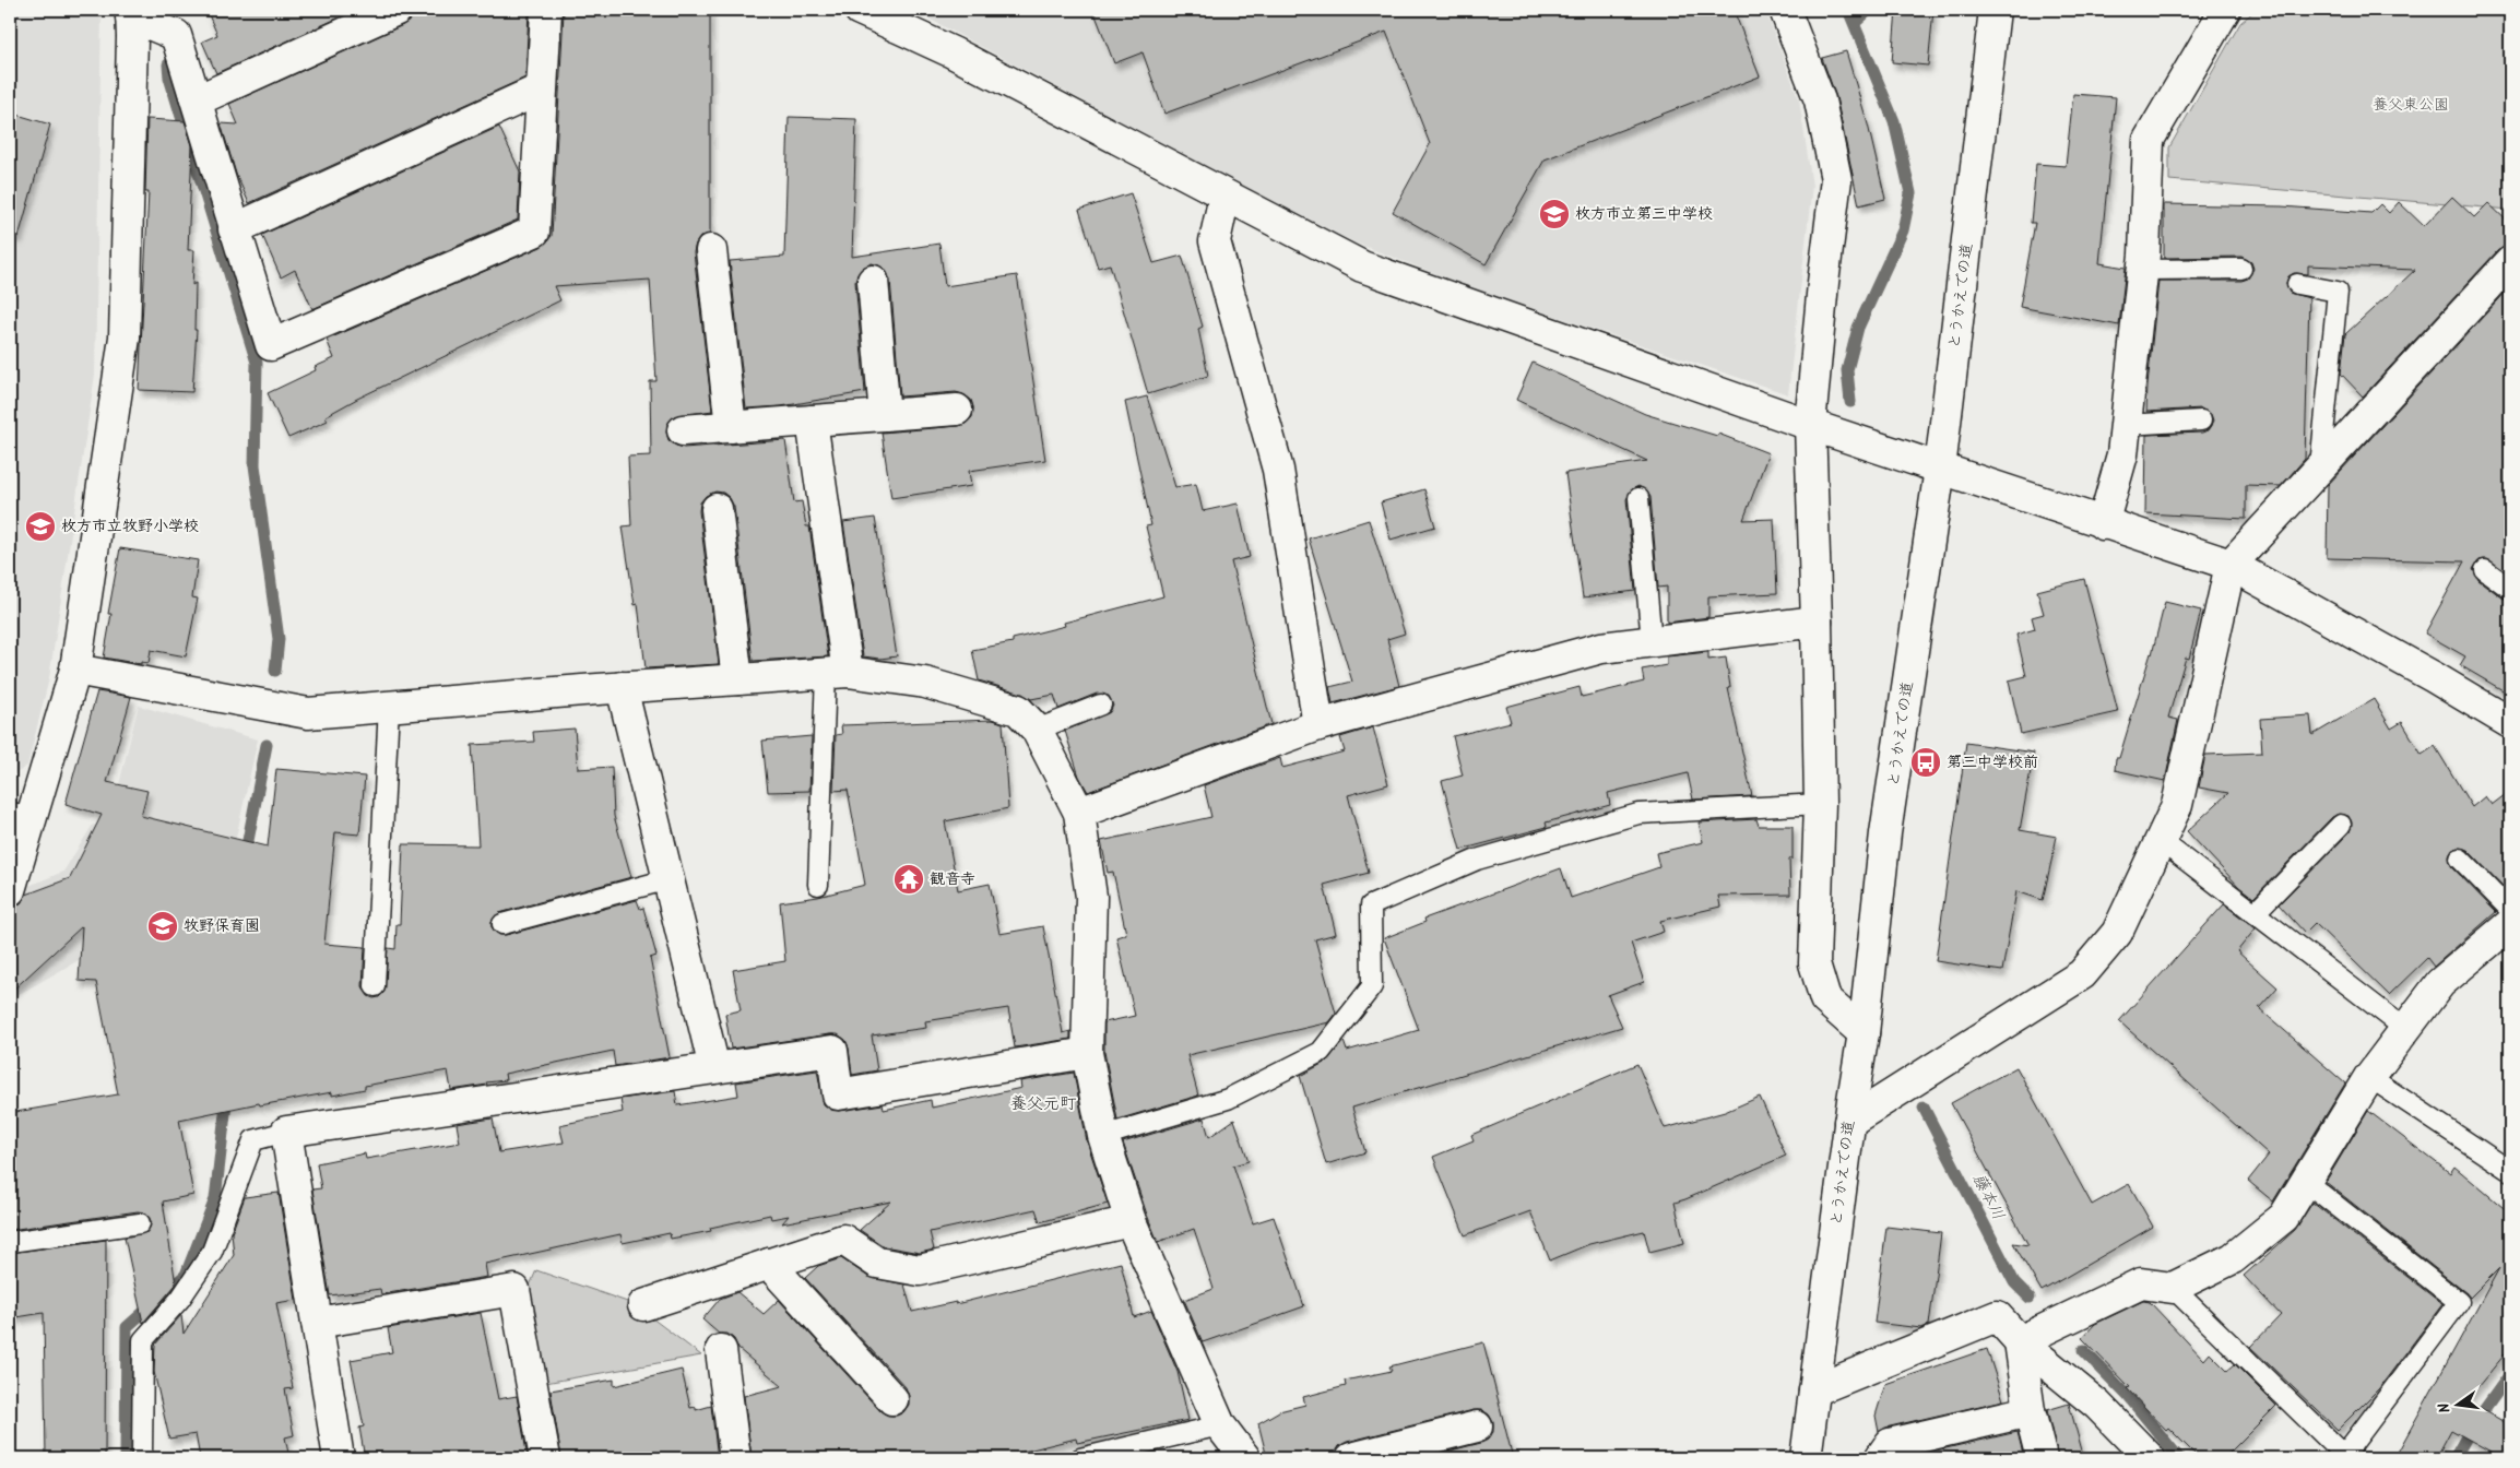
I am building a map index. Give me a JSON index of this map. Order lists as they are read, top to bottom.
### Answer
{
  "streets": {
    "street": ["とうかえでの道"]
  },
  "districts": ["養父元町"],
  "water": ["藤本川"],
  "parks": ["養父東公園"],
  "places": {
    "school or university": ["枚方市立第三中学校", "枚方市立牧野小学校", "牧野保育園"],
    "bus stop": ["第三中学校前"],
    "temple": ["観音寺"]
  },
  "north": "left"
}
